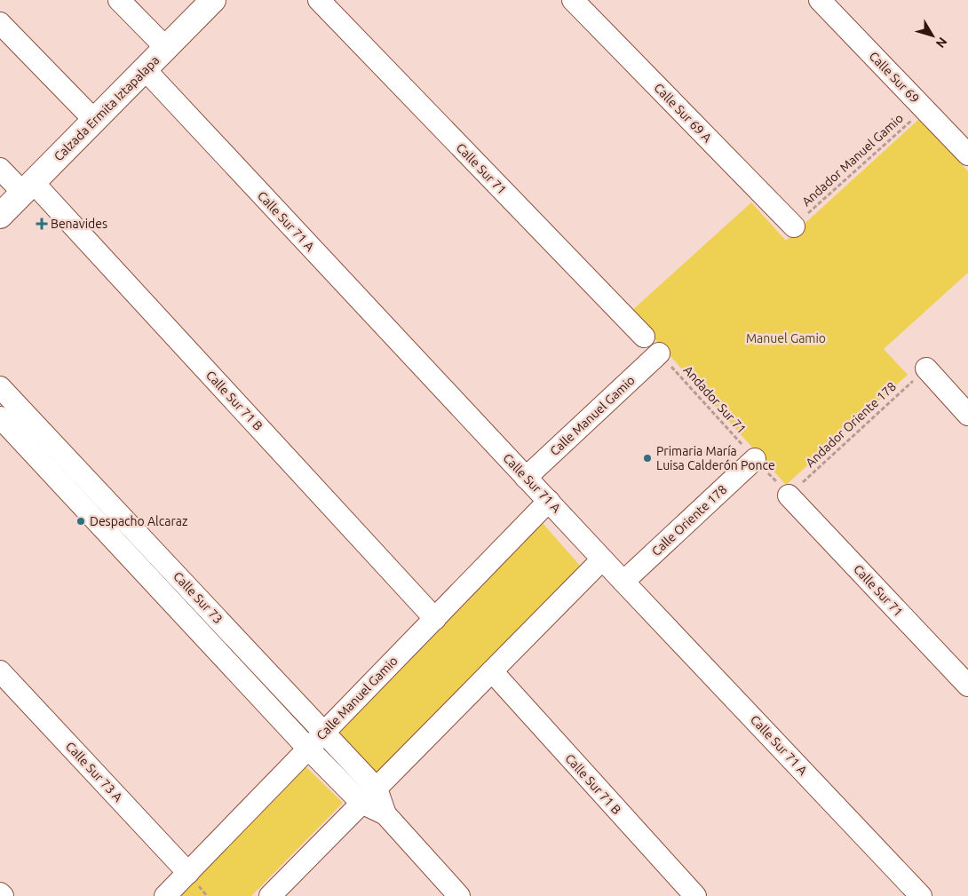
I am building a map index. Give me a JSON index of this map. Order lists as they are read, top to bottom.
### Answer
{
  "streets": {
    "main road": ["Calzada Ermita Iztapalapa"],
    "street": [
      "Calle Sur 69",
      "Calle Sur 69 A",
      "Calle Sur 71",
      "Calle Sur 71 A",
      "Calle Sur 71 B",
      "Calle Manuel Gamio",
      "Calle Oriente 178",
      "Calle Sur 73",
      "Calle Sur 73 A"
    ],
    "path": ["Andador Manuel Gamio", "Andador Sur 71", "Andador Oriente 178"]
  },
  "crossings": [
    ["Calle Sur 69", "Andador Manuel Gamio"],
    ["Calzada Ermita Iztapalapa", "Calle Sur 71 A"],
    ["Calzada Ermita Iztapalapa", "Calle Sur 71 B"],
    ["Calle Sur 69 A", "Andador Manuel Gamio"],
    ["Calle Sur 71", "Andador Sur 71"],
    ["Calle Sur 71", "Andador Oriente 178"],
    ["Calle Sur 71 A", "Calle Manuel Gamio"],
    ["Calle Sur 71 A", "Calle Oriente 178"],
    ["Andador Sur 71", "Calle Manuel Gamio"],
    ["Andador Sur 71", "Andador Oriente 178"],
    ["Andador Sur 71", "Calle Oriente 178"],
    ["Calle Sur 71 B", "Calle Manuel Gamio"],
    ["Calle Manuel Gamio", "Calle Sur 73"],
    ["Calle Manuel Gamio", "Calle Sur 73 A"]
  ],
  "parks": ["Manuel Gamio"],
  "places": {
    "health": ["Benavides"],
    "other": ["Primaria María Luisa Calderón Ponce", "Despacho Alcaraz"]
  },
  "north": "bottom right"
}
